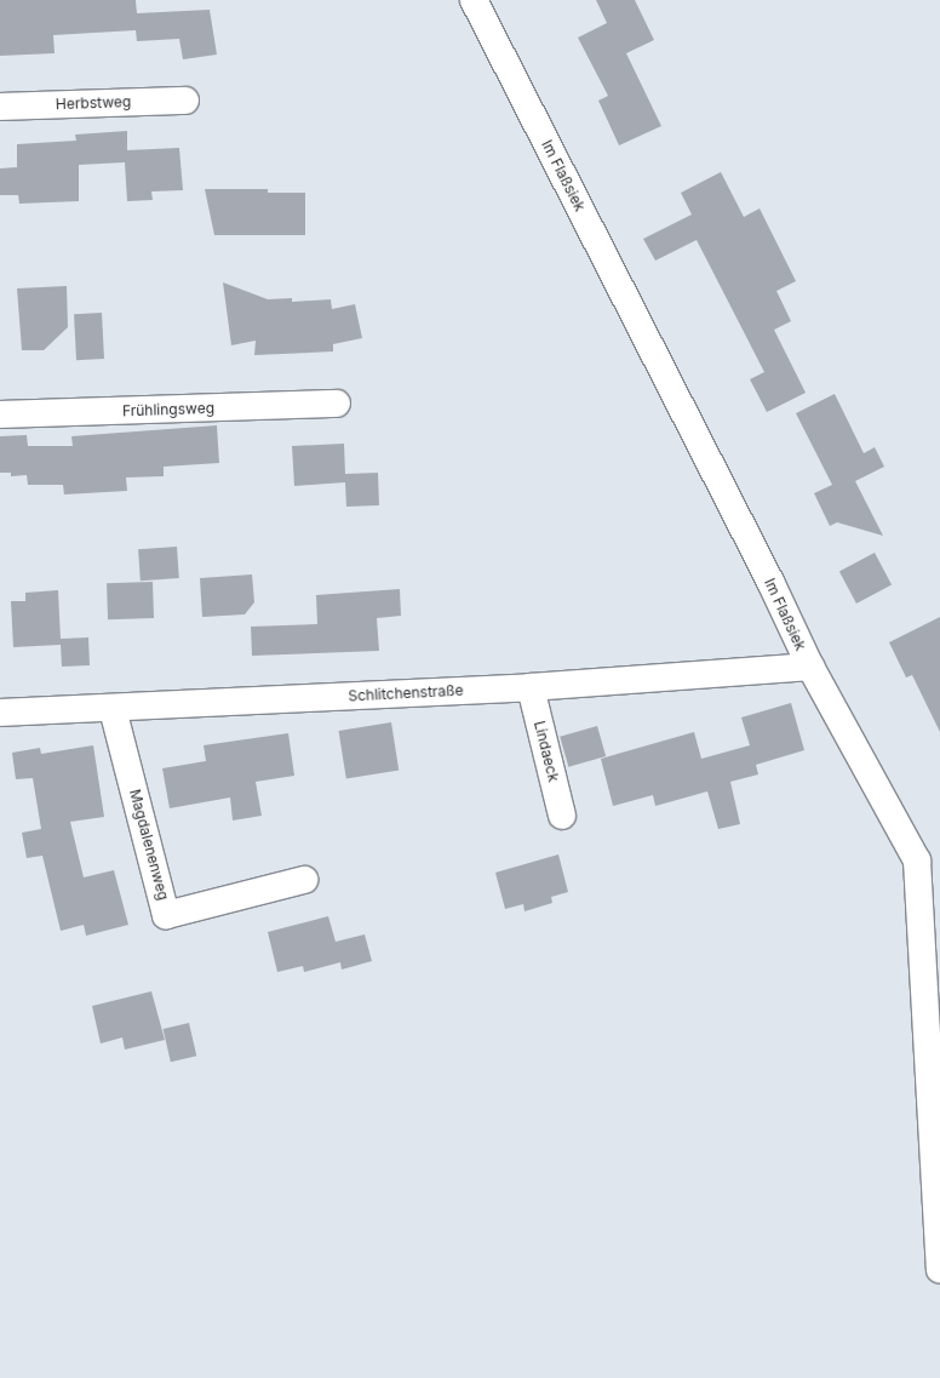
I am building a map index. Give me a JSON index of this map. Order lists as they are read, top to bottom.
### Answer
{
  "streets": {
    "street": [
      "Herbstweg",
      "Im Flaßsiek",
      "Frühlingsweg",
      "Schlitchenstraße",
      "Lindaeck",
      "Magdalenenweg"
    ]
  },
  "crossings": [
    ["Im Flaßsiek", "Schlitchenstraße"],
    ["Schlitchenstraße", "Lindaeck"],
    ["Schlitchenstraße", "Magdalenenweg"]
  ]
}
